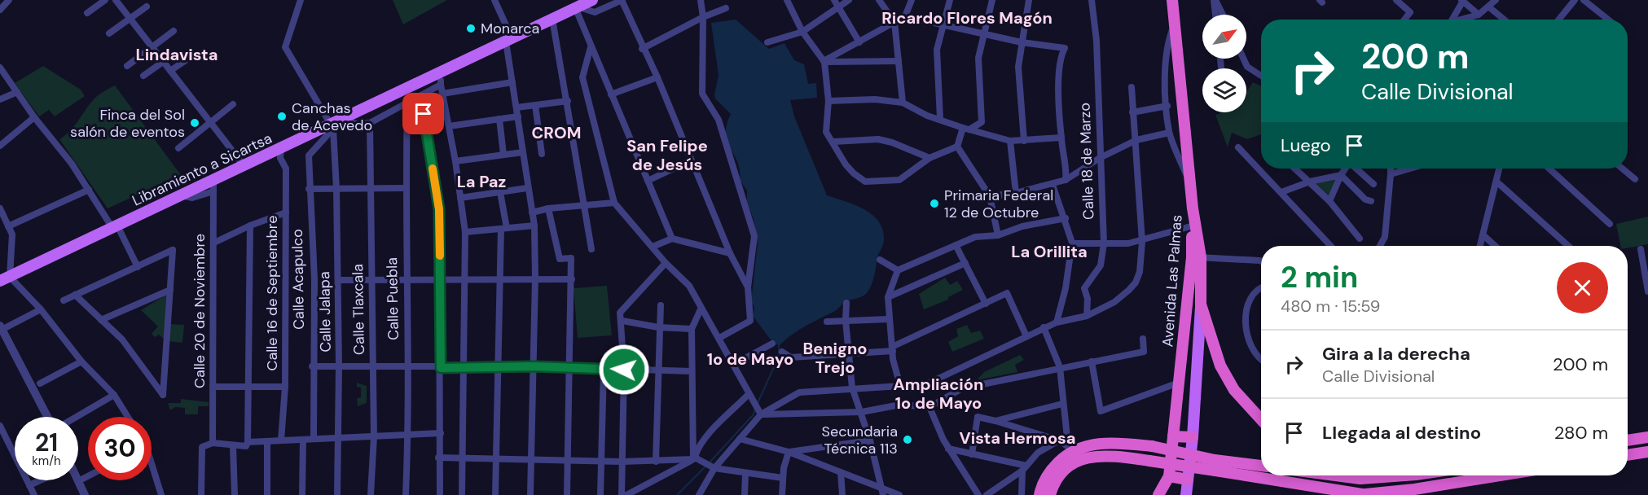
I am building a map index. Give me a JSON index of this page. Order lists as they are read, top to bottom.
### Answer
{
  "streets": {
    "highway": ["Avenida Las Palmas"],
    "main road": ["Libramiento a Sicartsa"],
    "street": [
      "Calle 18 de Marzo",
      "Calle Acapulco",
      "Calle 16 de Septiembre",
      "Calle Puebla",
      "Calle Tlaxcala",
      "Calle 20 de Noviembre",
      "Calle Jalapa"
    ]
  },
  "crossings": [
    ["Libramiento a Sicartsa", "Calle Acapulco"],
    ["Libramiento a Sicartsa", "Calle 16 de Septiembre"],
    ["Libramiento a Sicartsa", "Calle 20 de Noviembre"],
    ["Libramiento a Sicartsa", "Calle Jalapa"],
    ["Calle Acapulco", "Calle Jalapa"]
  ],
  "districts": [
    "Ricardo Flores Magón",
    "Lindavista",
    "CROM",
    "San Felipe de Jesús",
    "La Paz",
    "La Orillita",
    "Benigno Trejo",
    "1o de Mayo",
    "Ampliación 1o de Mayo",
    "Vista Hermosa"
  ],
  "places": [
    "Monarca",
    "Canchas de Acevedo",
    "Finca del Sol salón de eventos",
    "Primaria Federal 12 de Octubre",
    "Secundaria Técnica 113"
  ],
  "north": "top right",
  "page": {
    "turn": ["200 m", "Calle Divisional"],
    "then": "Luego",
    "heading": ["2 min", "480 m · 15:59"],
    "list": [
      {
        "name": "Gira a la derecha",
        "note": "Calle Divisional",
        "value": "200 m"
      },
      {
        "name": "Llegada al destino",
        "value": "280 m"
      }
    ],
    "speed": "21 km/h",
    "limit": "30"
  }
}
